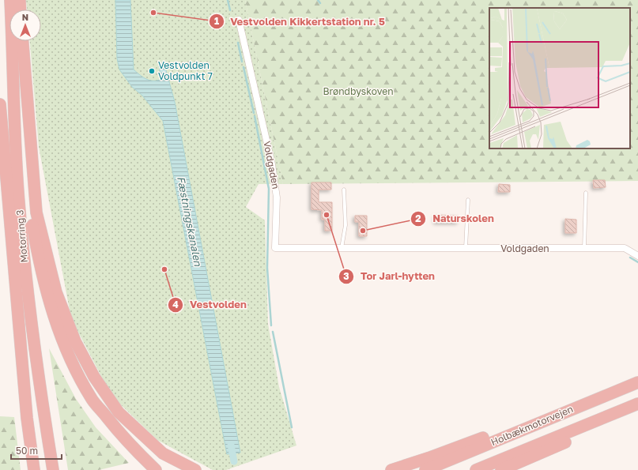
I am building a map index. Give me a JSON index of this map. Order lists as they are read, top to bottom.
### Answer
{
  "streets": {
    "highway": ["Motorring 3", "Holbækmotorvejen"],
    "street": ["Voldgaden"]
  },
  "water": ["Fæstningskanalen"],
  "parks": ["Brøndbyskoven"],
  "places": [
    "Vestvolden Kikkertstation nr. 5",
    "Vestvolden Voldpunkt 7",
    "Tor Jarl-hytten",
    "Naturskolen",
    "Vestvolden"
  ],
  "scale_bar": "50 m",
  "north": "top"
}
